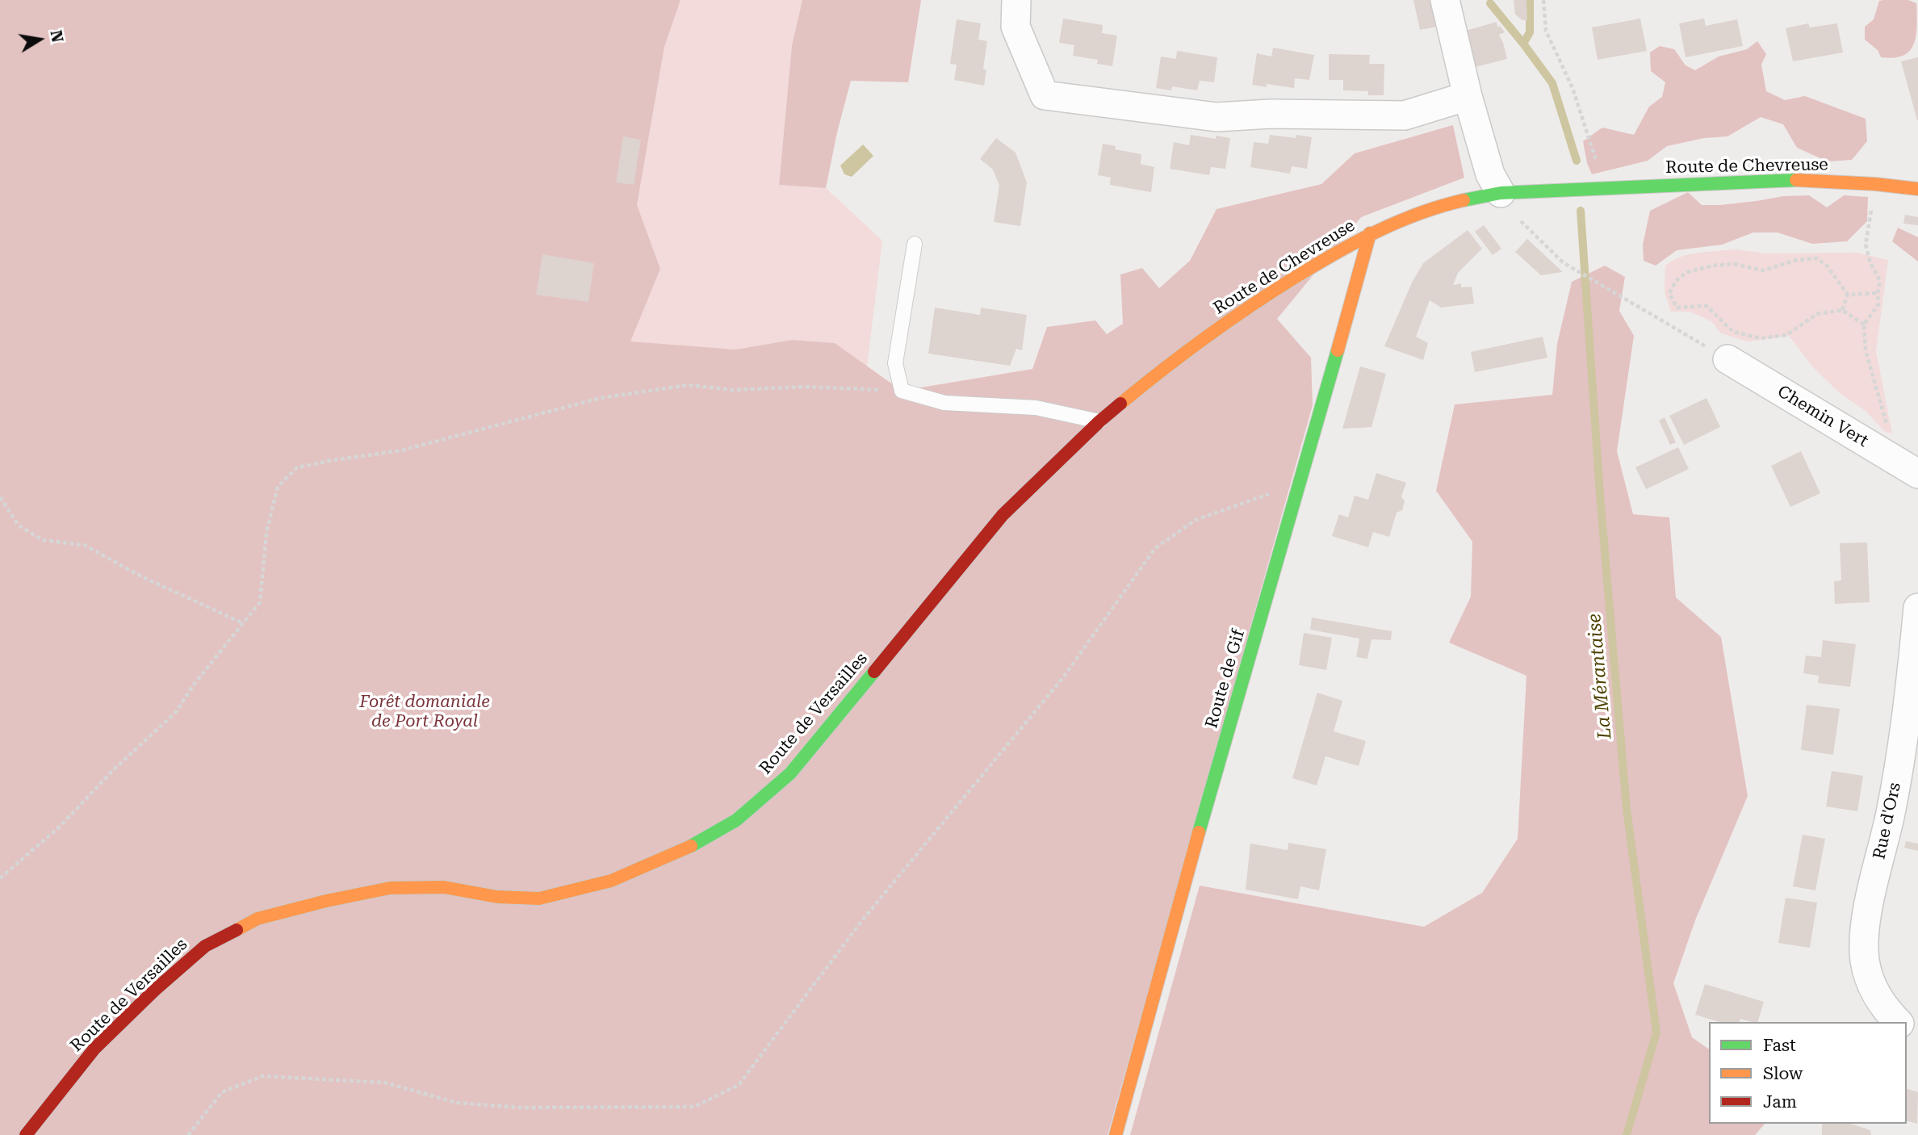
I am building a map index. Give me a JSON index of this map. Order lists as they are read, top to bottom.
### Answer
{
  "streets": {
    "main road": ["Route de Chevreuse", "Route de Gif", "Route de Versailles"],
    "street": ["Chemin Vert", "Rue d'Ors"]
  },
  "crossings": [
    ["Route de Chevreuse", "Route de Gif"],
    ["Route de Chevreuse", "Route de Versailles"]
  ],
  "water": ["La Mérantaise"],
  "parks": ["Forêt domaniale de Port Royal"],
  "legend": ["Fast", "Slow", "Jam"],
  "north": "right"
}
